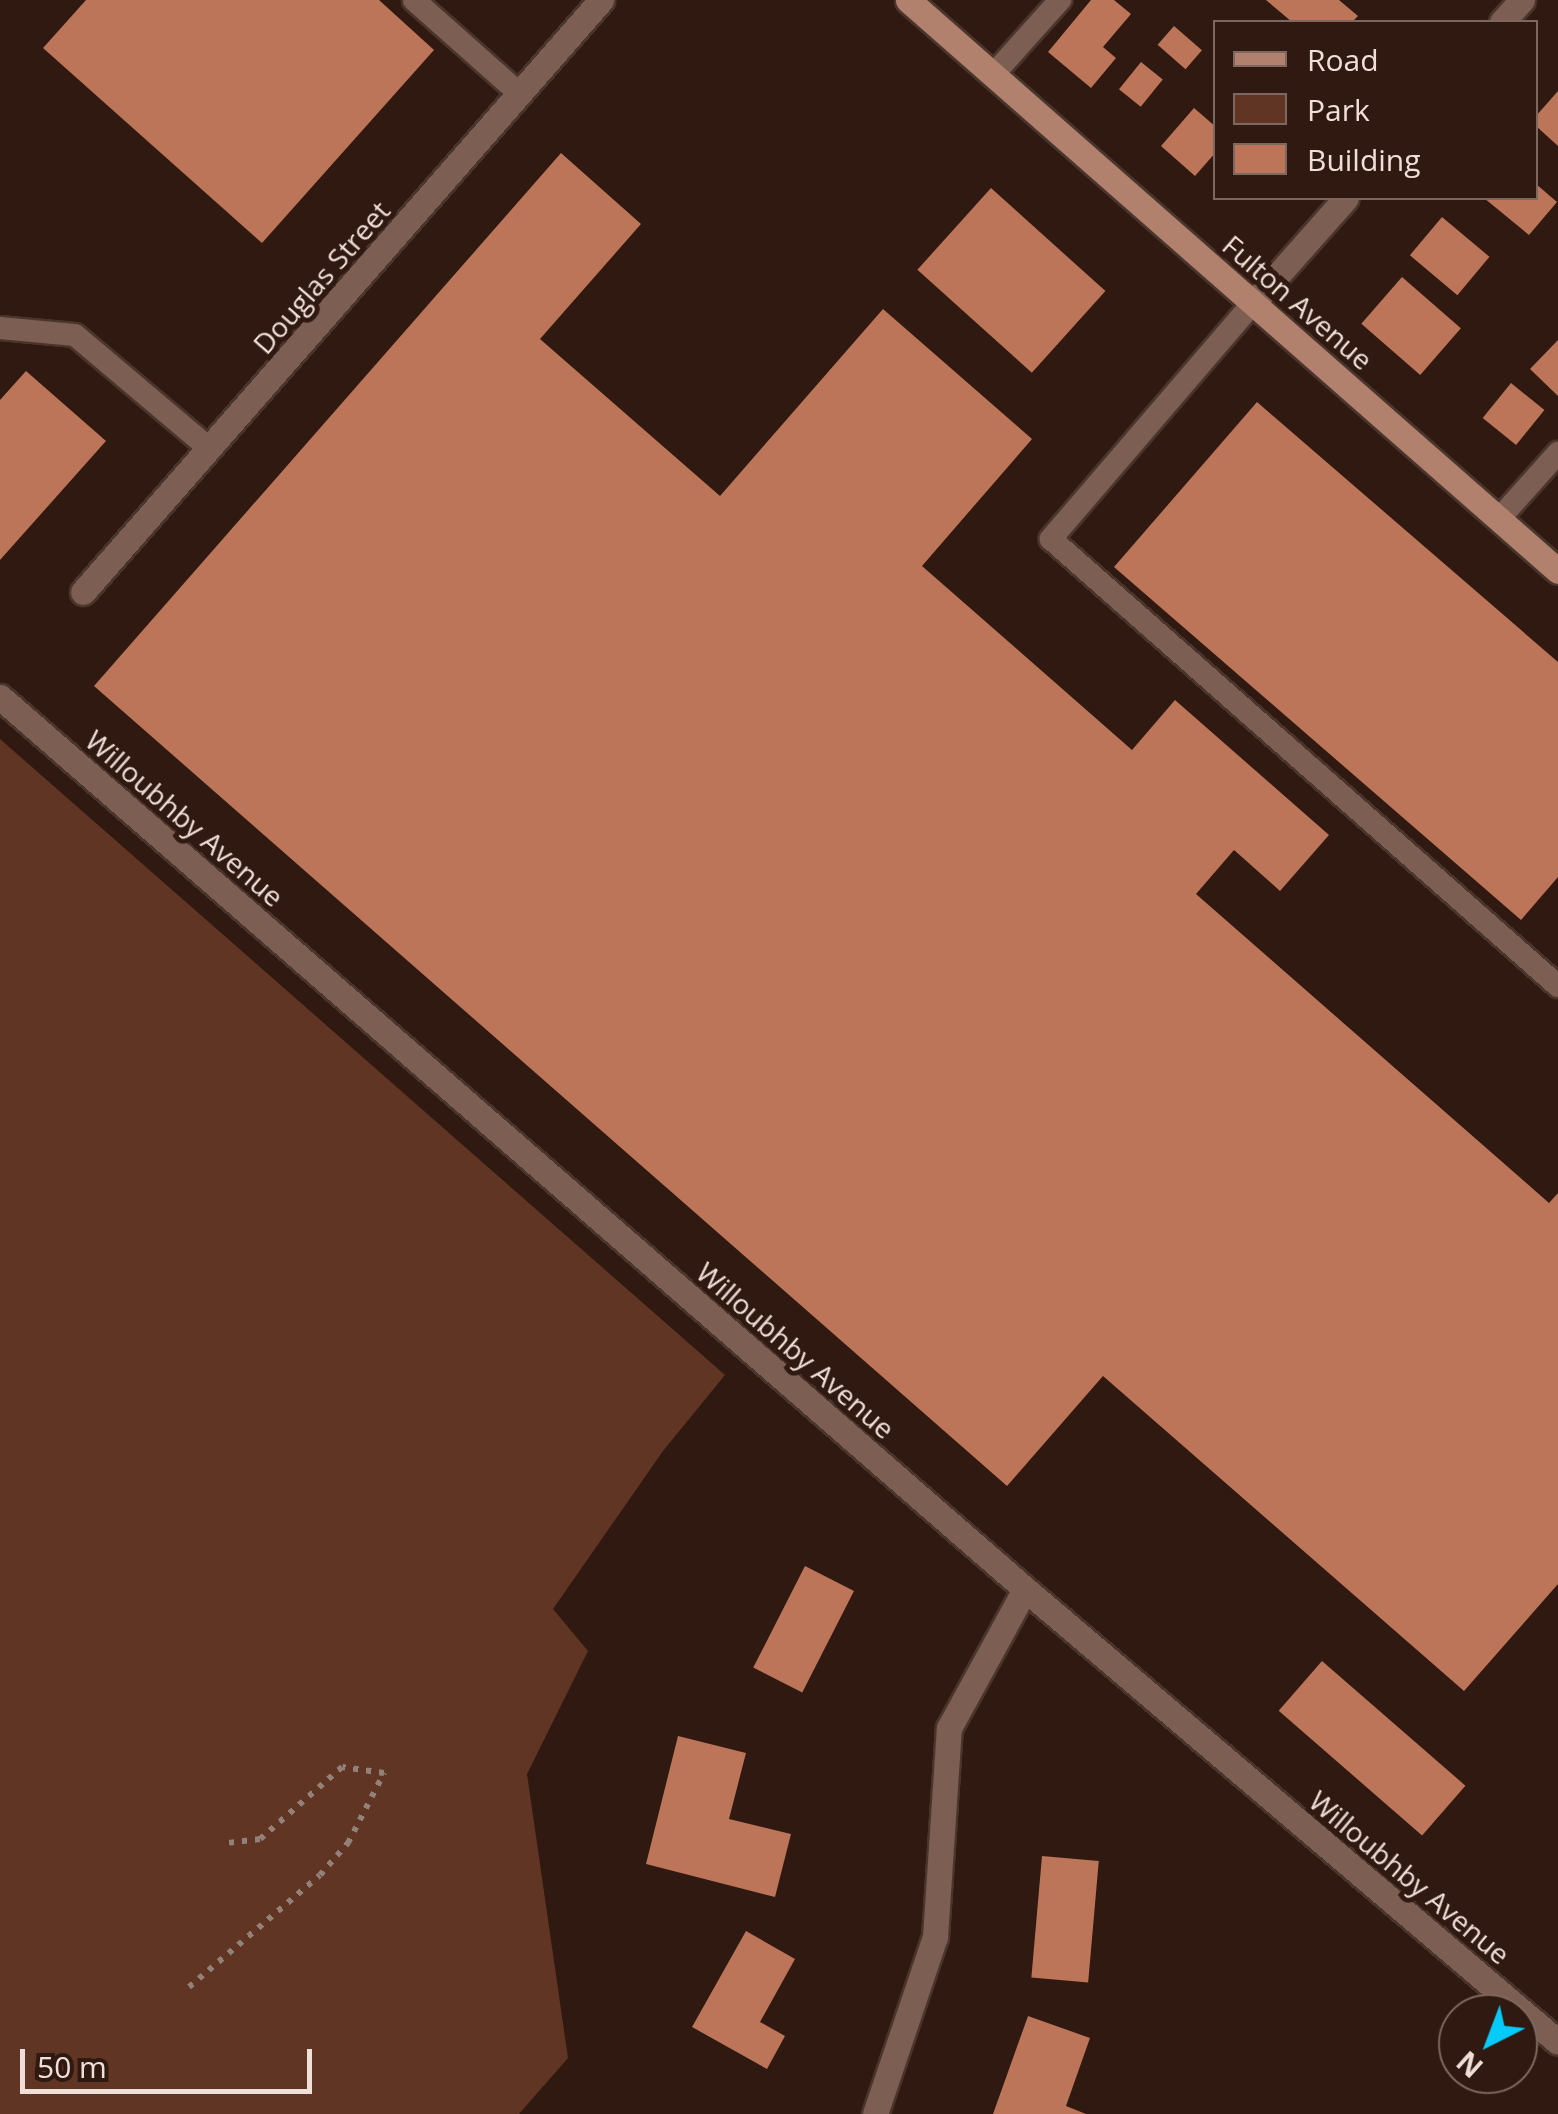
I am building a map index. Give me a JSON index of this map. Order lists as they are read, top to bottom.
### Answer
{
  "streets": {
    "street": ["Douglas Street", "Fulton Avenue", "Willoubhby Avenue"]
  },
  "legend": ["Road", "Park", "Building"],
  "scale_bar": "50 m",
  "north": "bottom left"
}
